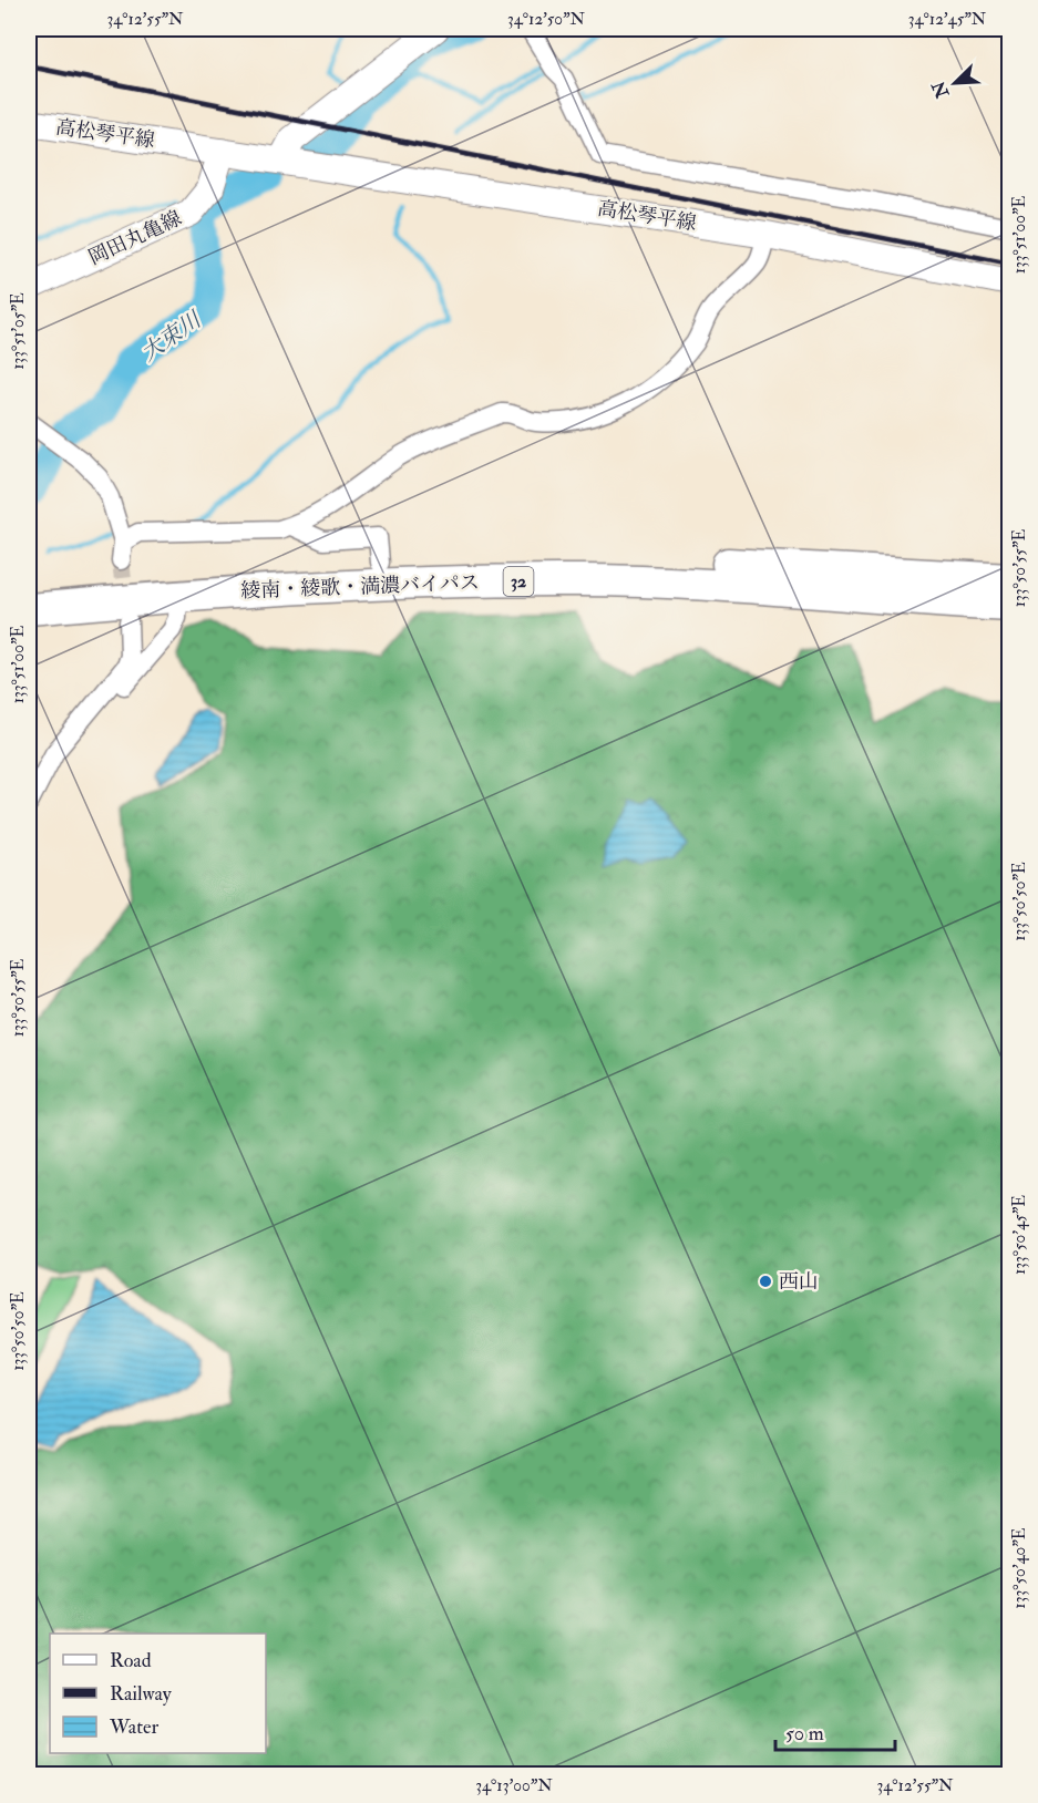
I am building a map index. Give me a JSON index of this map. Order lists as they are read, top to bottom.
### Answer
{
  "streets": {
    "highway": ["32", "綾南・綾歌・満濃バイパス"],
    "main road": ["高松琴平線", "岡田丸亀線"]
  },
  "crossings": [
    ["高松琴平線", "岡田丸亀線"]
  ],
  "water": ["大束川"],
  "places": ["西山"],
  "legend": ["Road", "Railway", "Water"],
  "scale_bar": "50 m",
  "north": "bottom left",
  "coordinates": [
    "34°12'55\"N",
    "34°12'50\"N",
    "34°12'45\"N",
    "133°51'00\"E",
    "133°51'05\"E",
    "133°50'55\"E",
    "133°50'50\"E",
    "133°50'45\"E",
    "133°50'40\"E",
    "34°13'00\"N"
  ]
}
